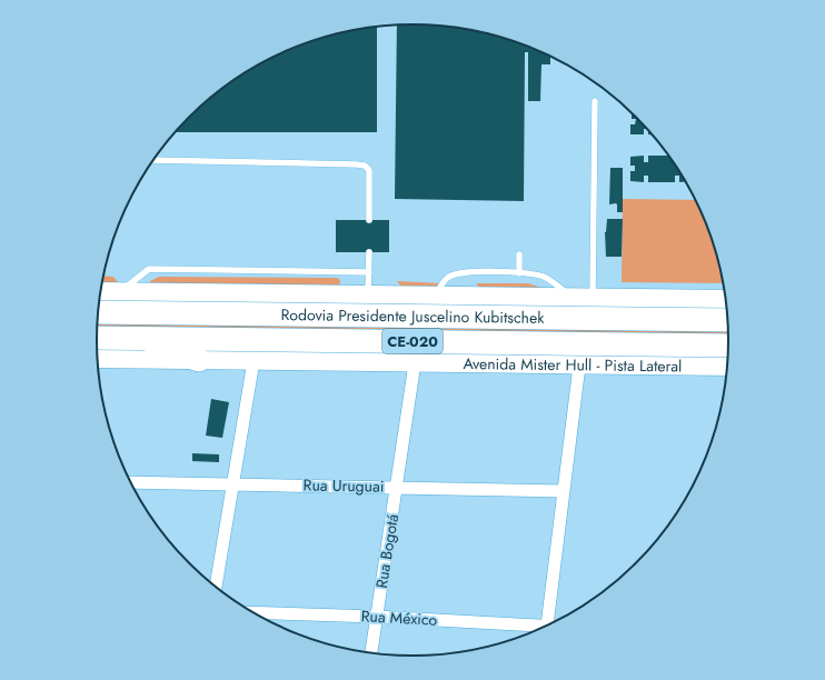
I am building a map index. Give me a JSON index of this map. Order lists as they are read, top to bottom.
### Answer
{
  "streets": {
    "highway": ["Rodovia Presidente Juscelino Kubitschek", "CE-020"],
    "main road": ["Avenida Mister Hull - Pista Lateral"],
    "street": ["Rua Uruguai", "Rua Bogotá", "Rua México"]
  },
  "crossings": [
    ["Avenida Mister Hull - Pista Lateral", "Rua Bogotá"],
    ["Rua Uruguai", "Rua Bogotá"],
    ["Rua Bogotá", "Rua México"]
  ]
}
